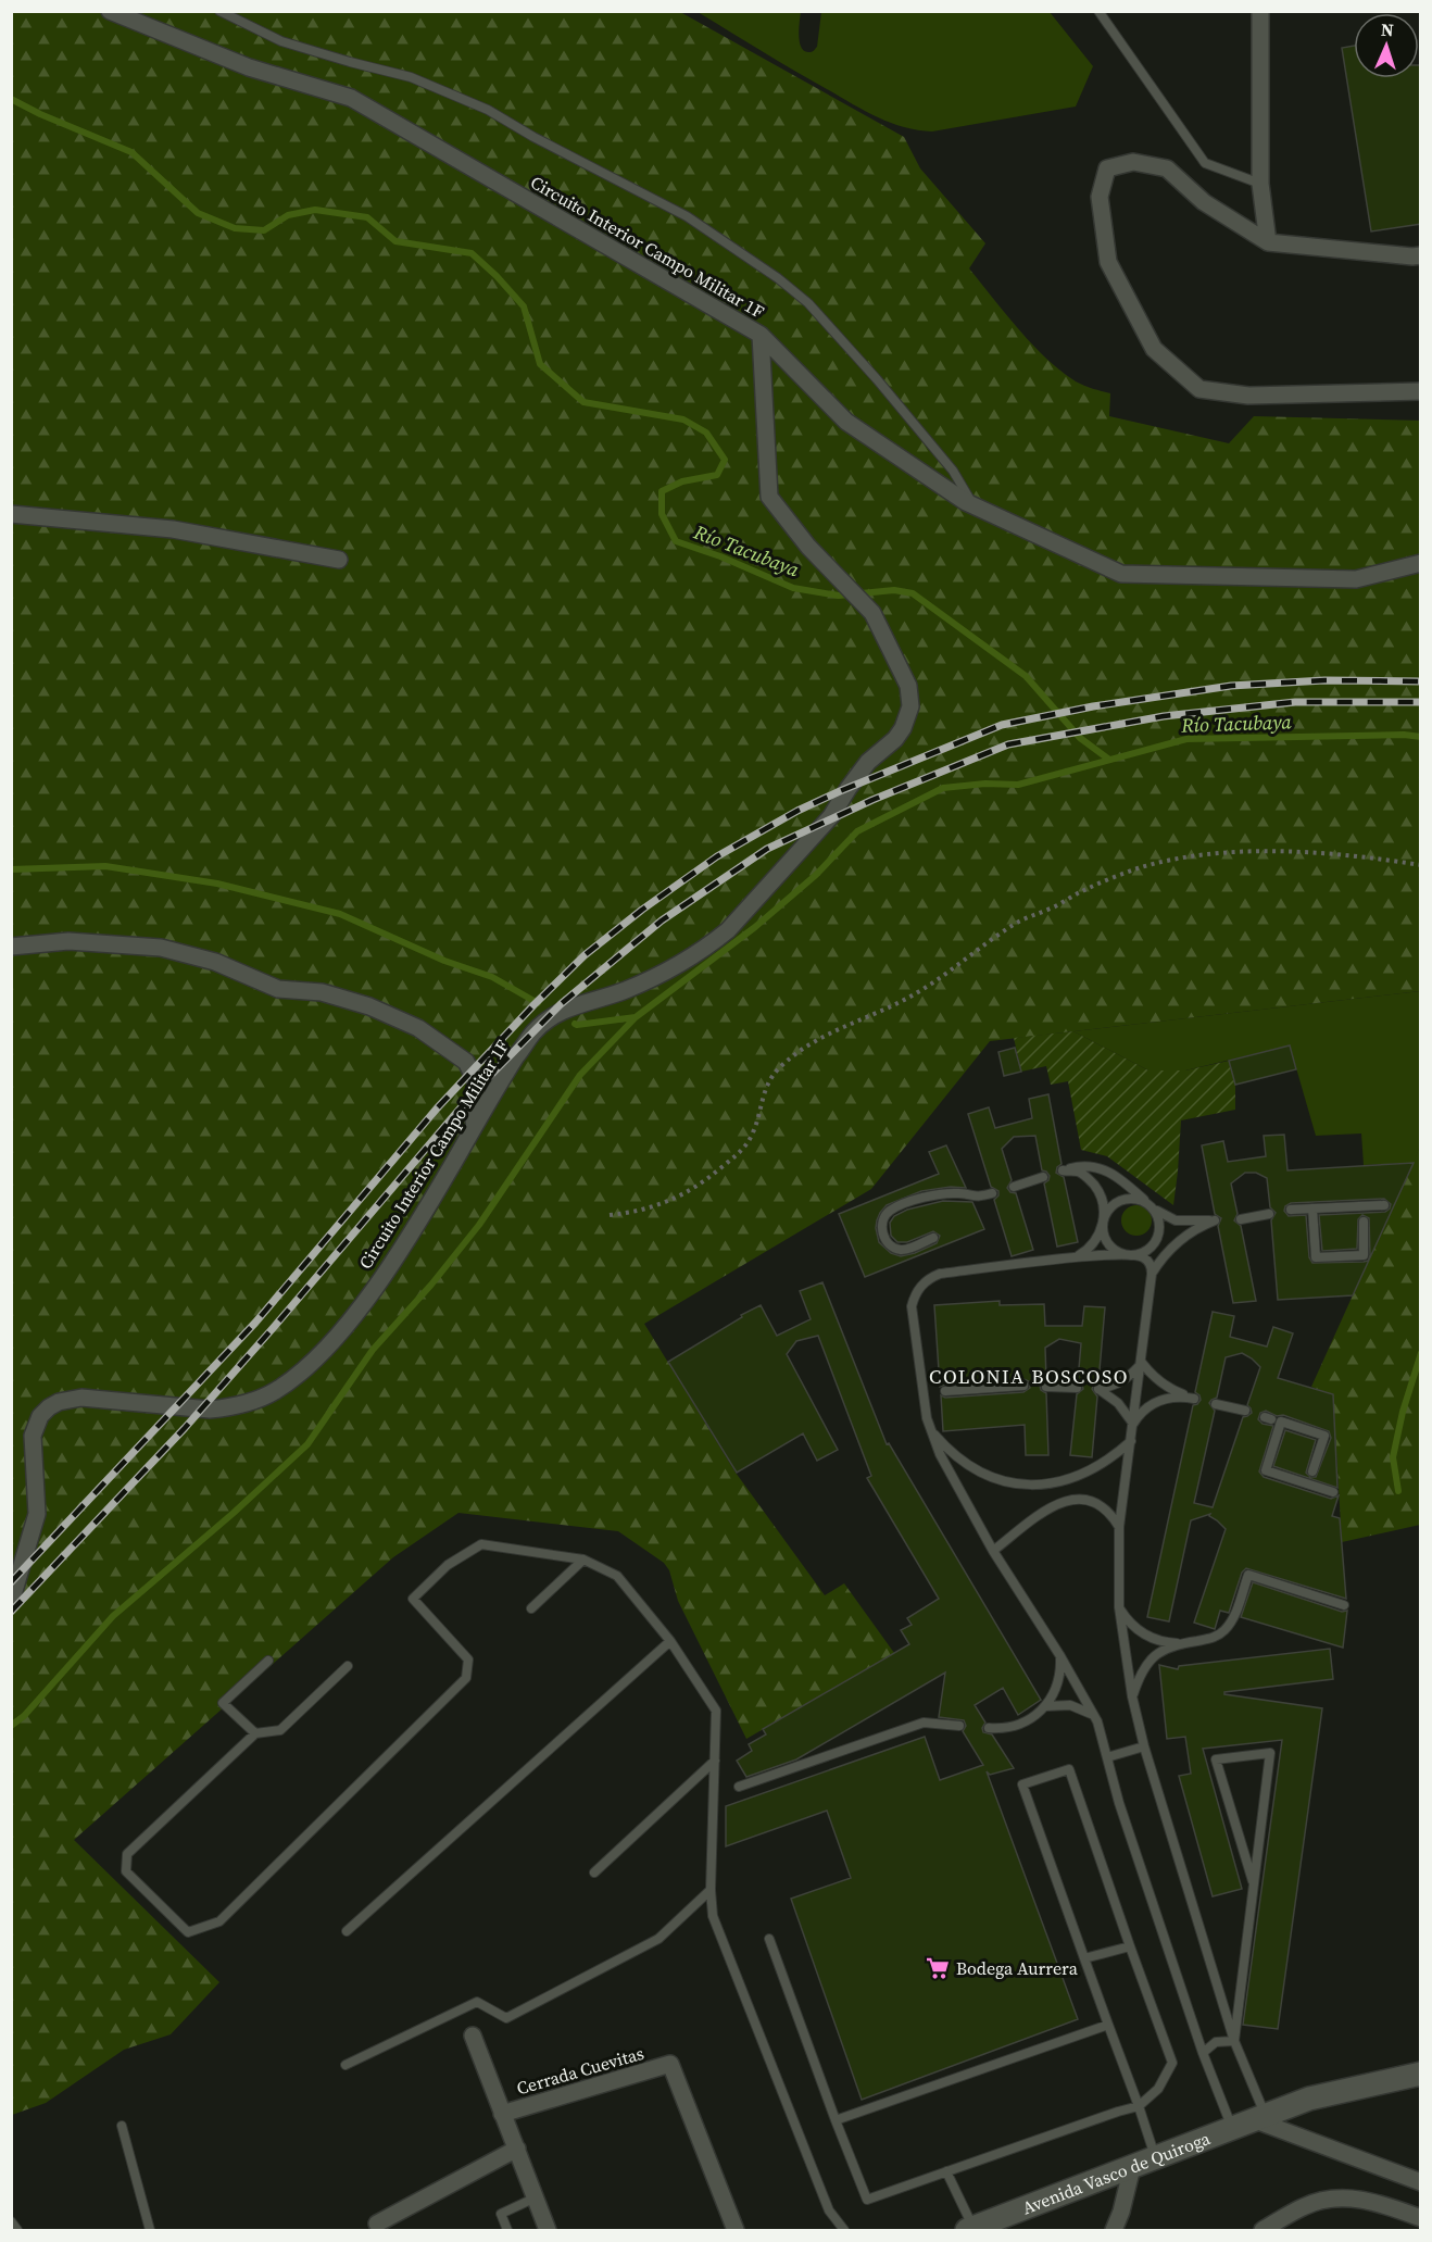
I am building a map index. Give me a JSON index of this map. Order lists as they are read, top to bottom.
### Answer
{
  "streets": {
    "main road": ["Avenida Vasco de Quiroga"],
    "street": ["Circuito Interior Campo Militar 1F", "Cerrada Cuevitas"]
  },
  "districts": ["COLONIA BOSCOSO"],
  "water": ["Río Tacubaya"],
  "places": {
    "supermarket": ["Bodega Aurrera"]
  },
  "north": "top"
}
